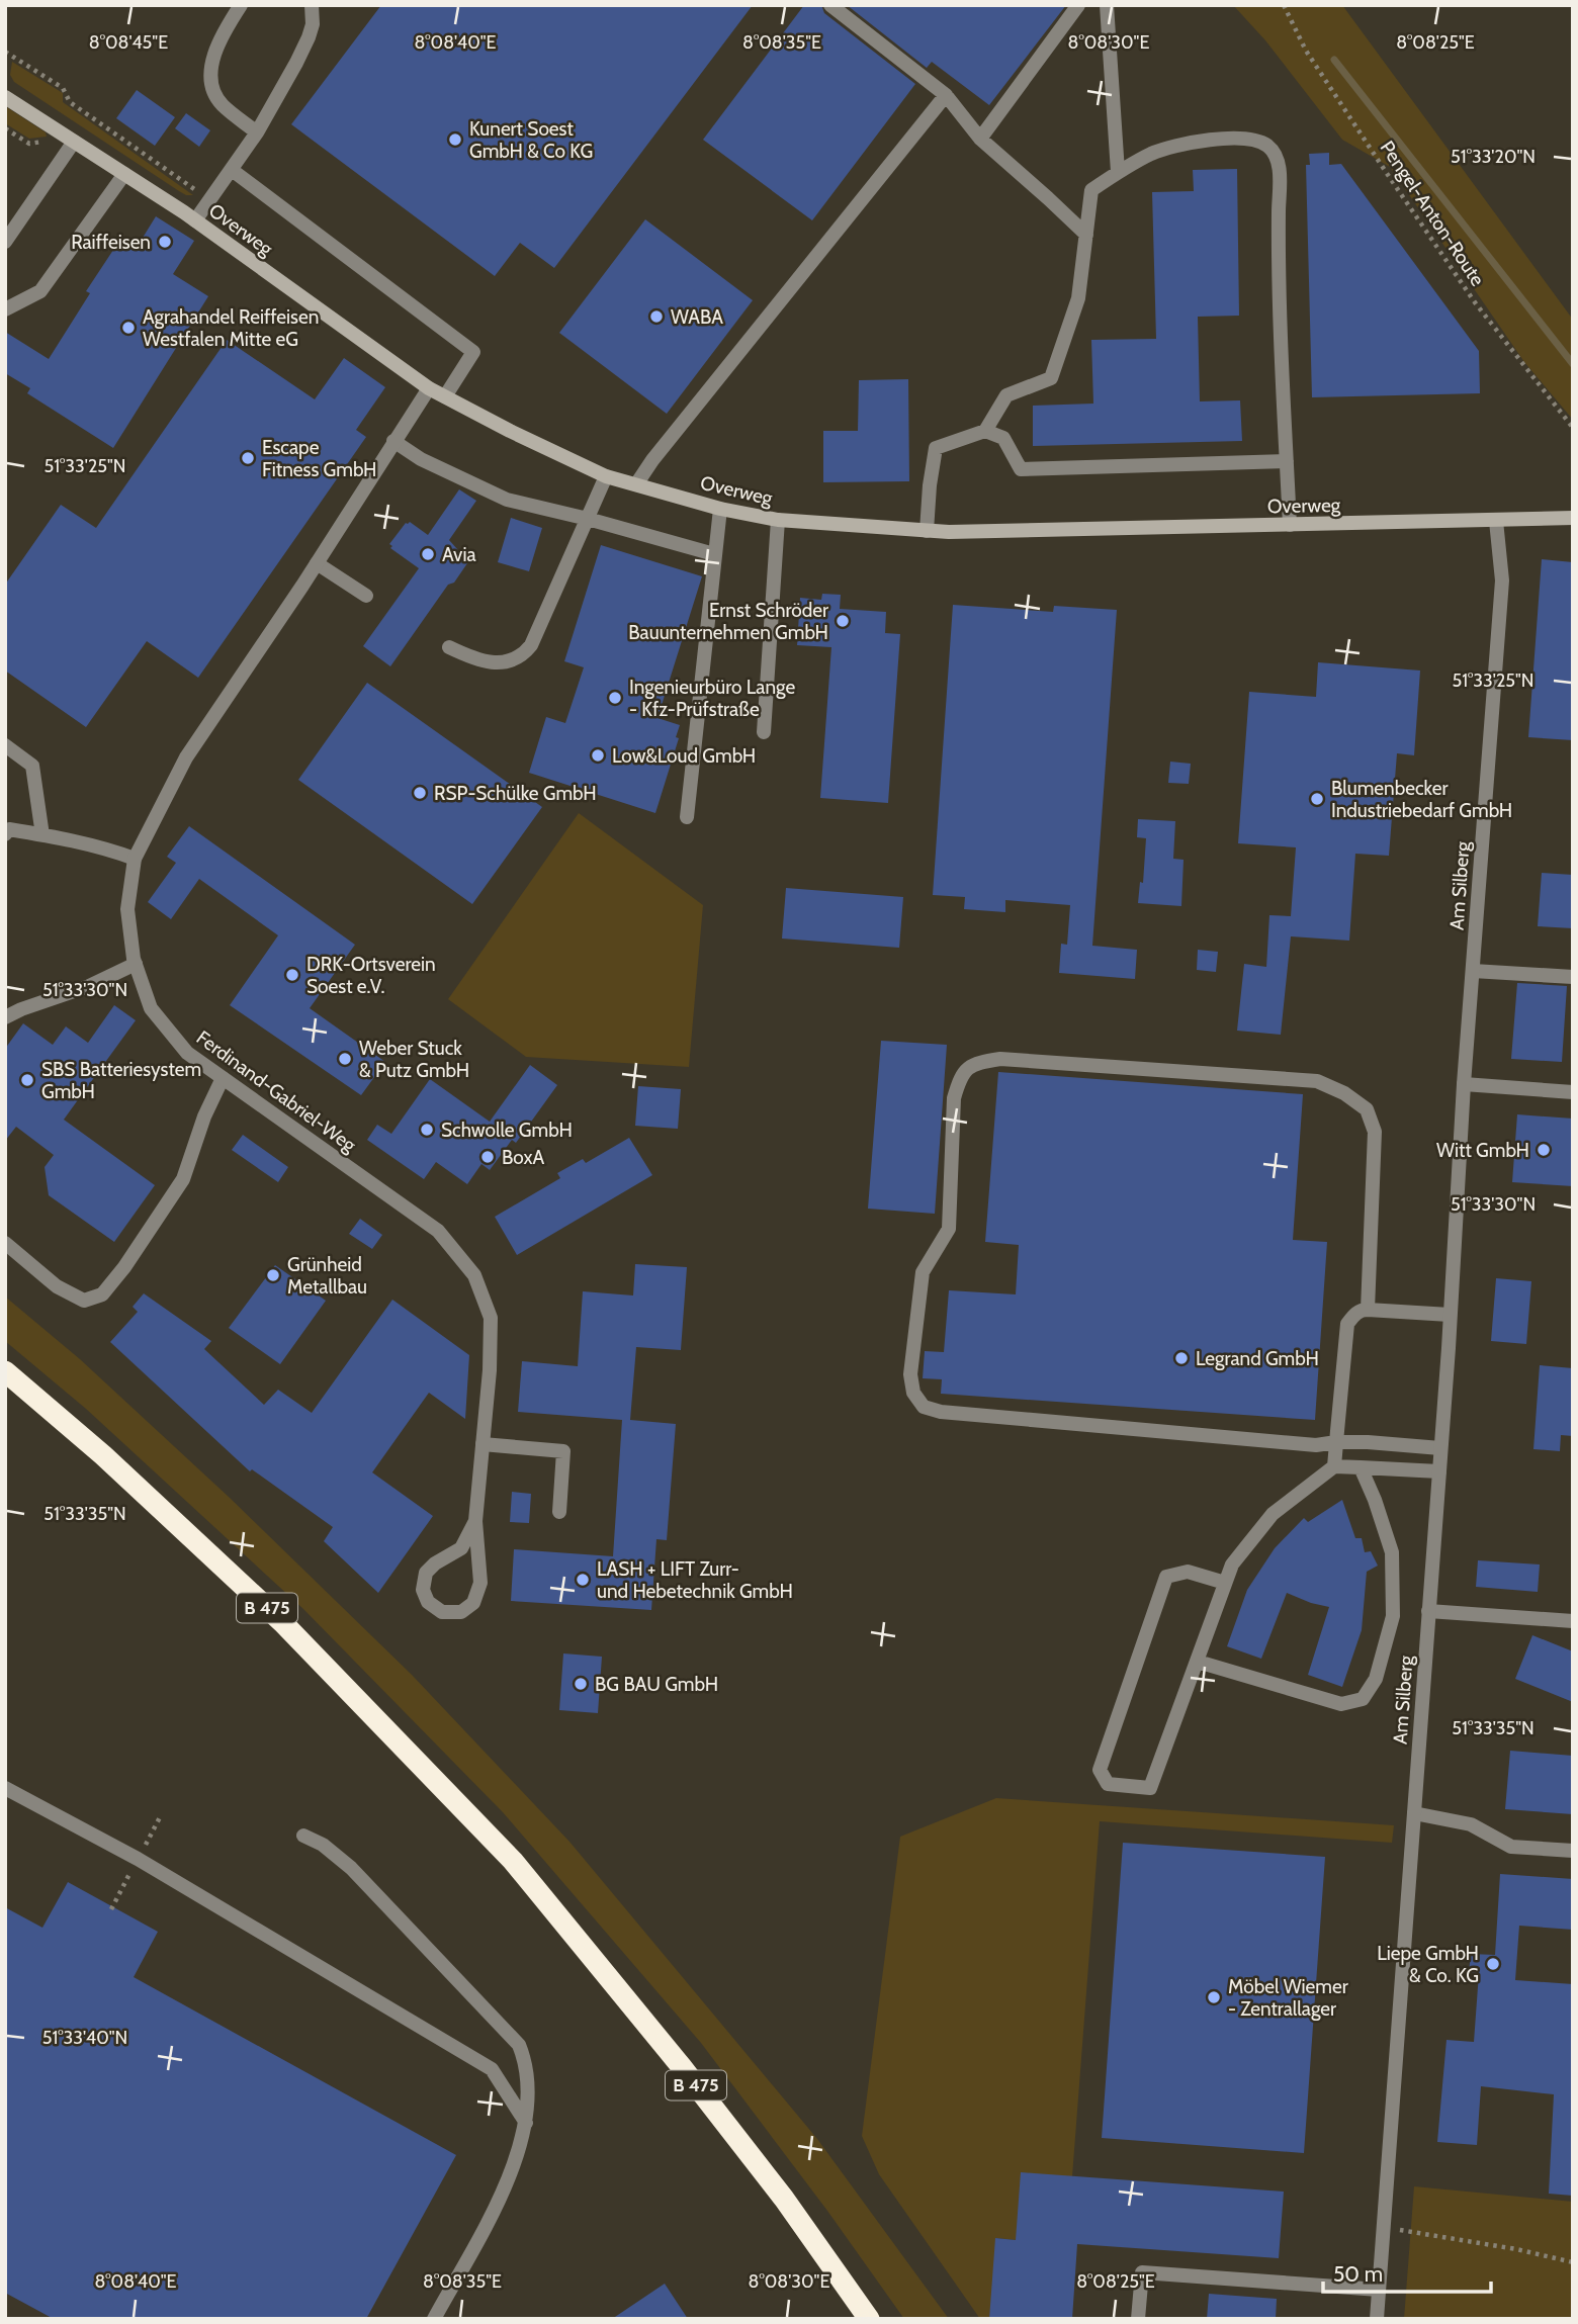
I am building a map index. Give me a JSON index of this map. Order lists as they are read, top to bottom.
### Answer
{
  "streets": {
    "highway": ["B 475"],
    "street": ["Overweg", "Am Silberg", "Ferdinand-Gabriel-Weg"],
    "path": ["Pengel-Anton-Route"]
  },
  "crossings": [
    ["Overweg", "Am Silberg"],
    ["Overweg", "Ferdinand-Gabriel-Weg"]
  ],
  "places": [
    "Kunert Soest GmbH & Co KG",
    "Raiffeisen",
    "WABA",
    "Agrahandel Reiffeisen Westfalen Mitte eG",
    "Escape Fitness GmbH",
    "Avia",
    "Ernst Schröder Bauunternehmen GmbH",
    "Ingenieurbüro Lange - Kfz-Prüfstraße",
    "Low&Loud GmbH",
    "RSP-Schülke GmbH",
    "Blumenbecker Industriebedarf GmbH",
    "DRK-Ortsverein Soest e.V.",
    "Weber Stuck & Putz GmbH",
    "SBS Batteriesystem GmbH",
    "Schwolle GmbH",
    "Witt GmbH",
    "BoxA",
    "Grünheid Metallbau",
    "Legrand GmbH",
    "LASH + LIFT Zurr- und Hebetechnik GmbH",
    "BG BAU GmbH",
    "Liepe GmbH & Co. KG",
    "Möbel Wiemer - Zentrallager"
  ],
  "scale_bar": "50 m",
  "coordinates": [
    "8°08'45\"E",
    "8°08'40\"E",
    "8°08'35\"E",
    "8°08'30\"E",
    "8°08'25\"E",
    "51°33'20\"N",
    "51°33'25\"N",
    "51°33'30\"N",
    "51°33'35\"N",
    "51°33'40\"N"
  ]
}
